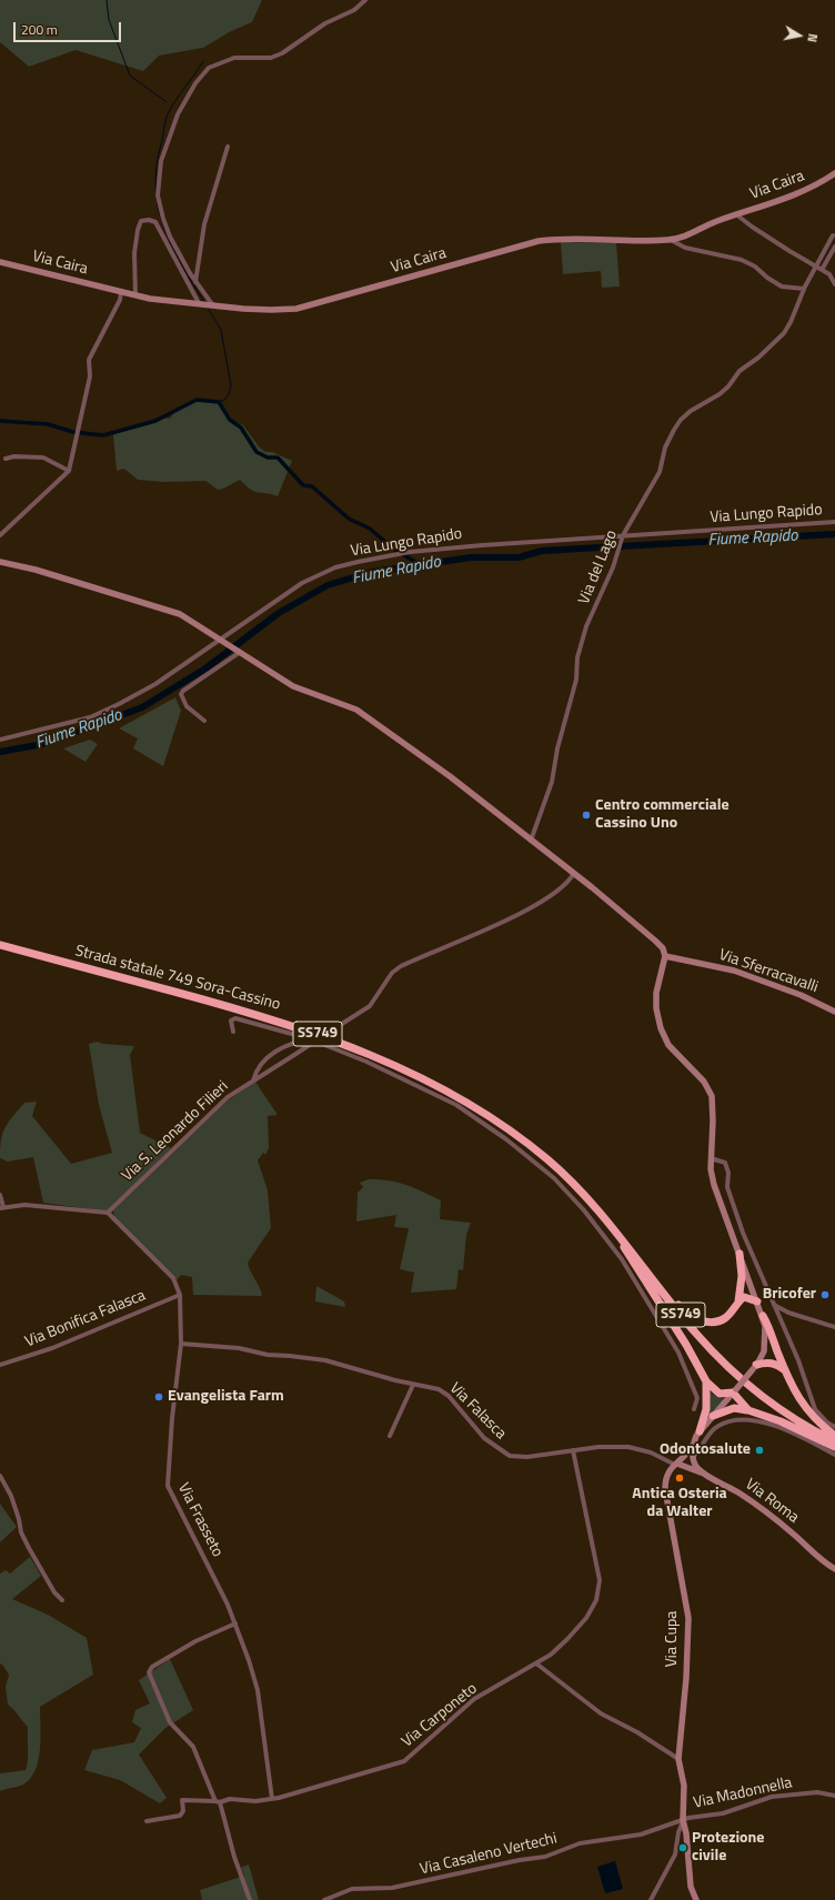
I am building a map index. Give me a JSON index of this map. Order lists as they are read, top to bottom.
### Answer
{
  "streets": {
    "highway": ["Strada statale 749 Sora-Cassino", "SS749"],
    "street": [
      "Via Caira",
      "Via Lungo Rapido",
      "Via del Lago",
      "Via Sferracavalli",
      "Via S. Leonardo Filieri",
      "Via Bonifica Falasca",
      "Via Falasca",
      "Via Roma",
      "Via Frasseto",
      "Via Cupa",
      "Via Carponeto",
      "Via Madonnella",
      "Via Casaleno Vertechi"
    ]
  },
  "crossings": [
    ["Via Lungo Rapido", "Via del Lago"],
    ["Via S. Leonardo Filieri", "Via Frasseto"],
    ["Via Bonifica Falasca", "Via Frasseto"],
    ["Via Falasca", "Via Frasseto"],
    ["Via Falasca", "Via Cupa"],
    ["Via Falasca", "Via Carponeto"],
    ["Via Frasseto", "Via Carponeto"],
    ["Via Cupa", "Via Madonnella"],
    ["Via Cupa", "Via Casaleno Vertechi"],
    ["Via Madonnella", "Via Casaleno Vertechi"]
  ],
  "water": ["Fiume Rapido"],
  "places": [
    "Centro commerciale Cassino Uno",
    "Bricofer",
    "Evangelista Farm",
    "Odontosalute",
    "Antica Osteria da Walter",
    "Protezione civile"
  ],
  "scale_bar": "200 m",
  "north": "right"
}
